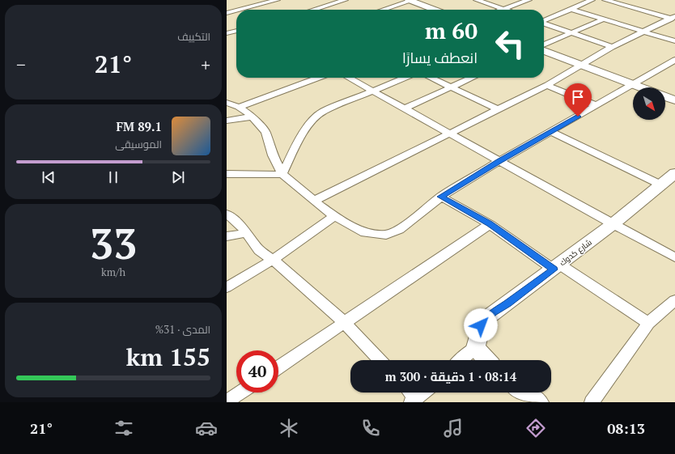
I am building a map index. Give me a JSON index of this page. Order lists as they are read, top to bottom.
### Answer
{
  "streets": {
    "street": ["شارع كدوك"]
  },
  "north": "bottom right",
  "page": {
    "tile": [
      "التكييف",
      ["33", "km/h"],
      ["المدى · 31%", "155 km"]
    ],
    "turn": ["60 m", "انعطف يسارًا"],
    "heat": ["−", "21°", "+"],
    "song": ["89.1 FM", "الموسيقى"],
    "limit": "40",
    "trip": "08:14 · 1 دقيقة · 300 m",
    "tabs": ["08:13", "21°"]
  }
}
